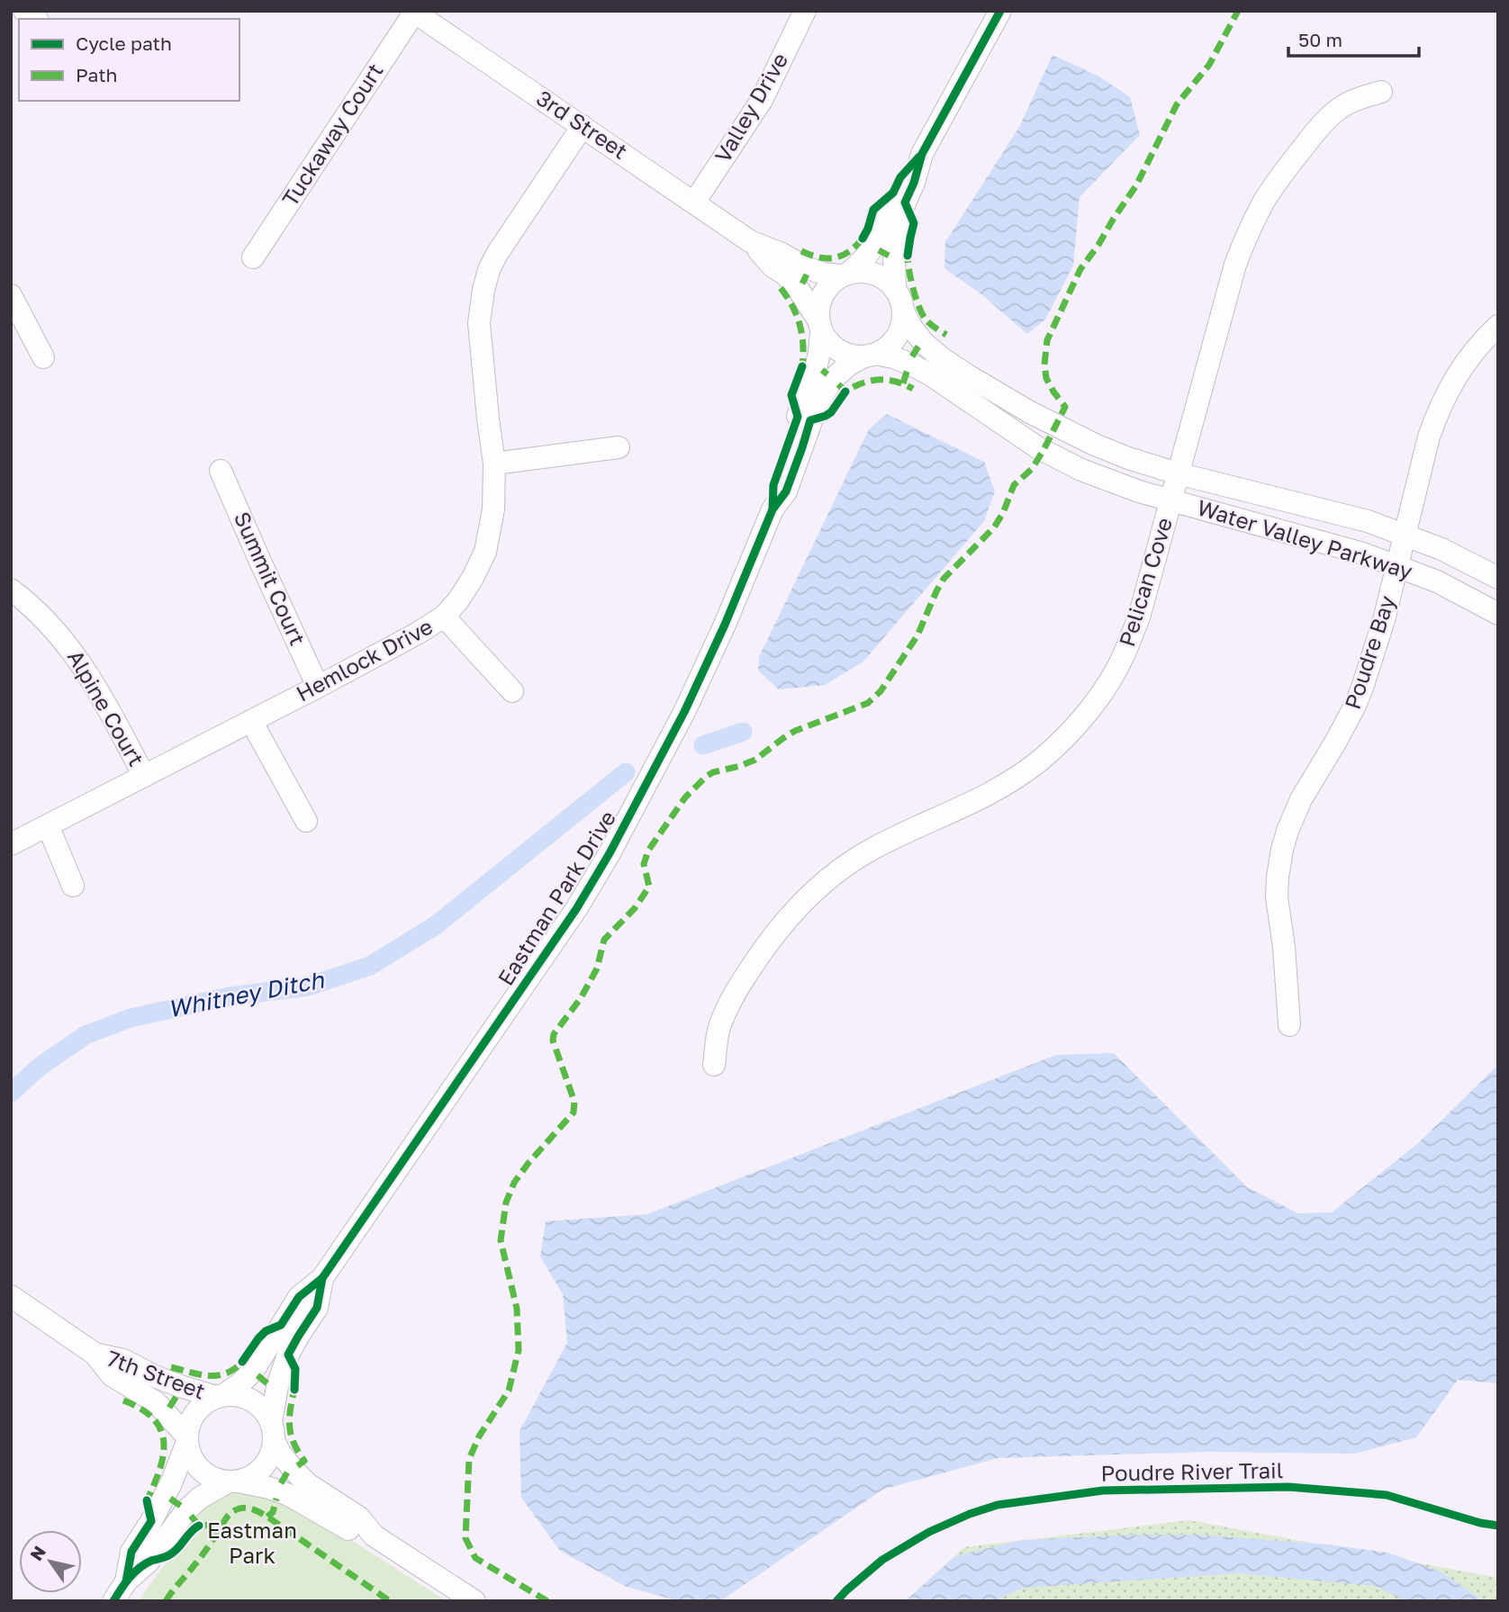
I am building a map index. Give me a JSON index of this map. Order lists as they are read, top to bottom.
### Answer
{
  "streets": {
    "street": [
      "Valley Drive",
      "3rd Street",
      "Tuckaway Court",
      "Water Valley Parkway",
      "Summit Court",
      "Pelican Cove",
      "Poudre Bay",
      "Hemlock Drive",
      "Alpine Court",
      "Eastman Park Drive",
      "7th Street"
    ],
    "cycle path": ["Poudre River Trail"]
  },
  "crossings": [
    ["Valley Drive", "3rd Street"],
    ["3rd Street", "Tuckaway Court"],
    ["3rd Street", "Water Valley Parkway"],
    ["3rd Street", "Hemlock Drive"],
    ["3rd Street", "Eastman Park Drive"],
    ["Water Valley Parkway", "Pelican Cove"],
    ["Water Valley Parkway", "Poudre Bay"],
    ["Water Valley Parkway", "Eastman Park Drive"],
    ["Summit Court", "Hemlock Drive"],
    ["Hemlock Drive", "Alpine Court"],
    ["Eastman Park Drive", "7th Street"]
  ],
  "water": ["Whitney Ditch"],
  "parks": ["Eastman Park"],
  "legend": ["Cycle path", "Path"],
  "scale_bar": "50 m",
  "north": "top left"
}
